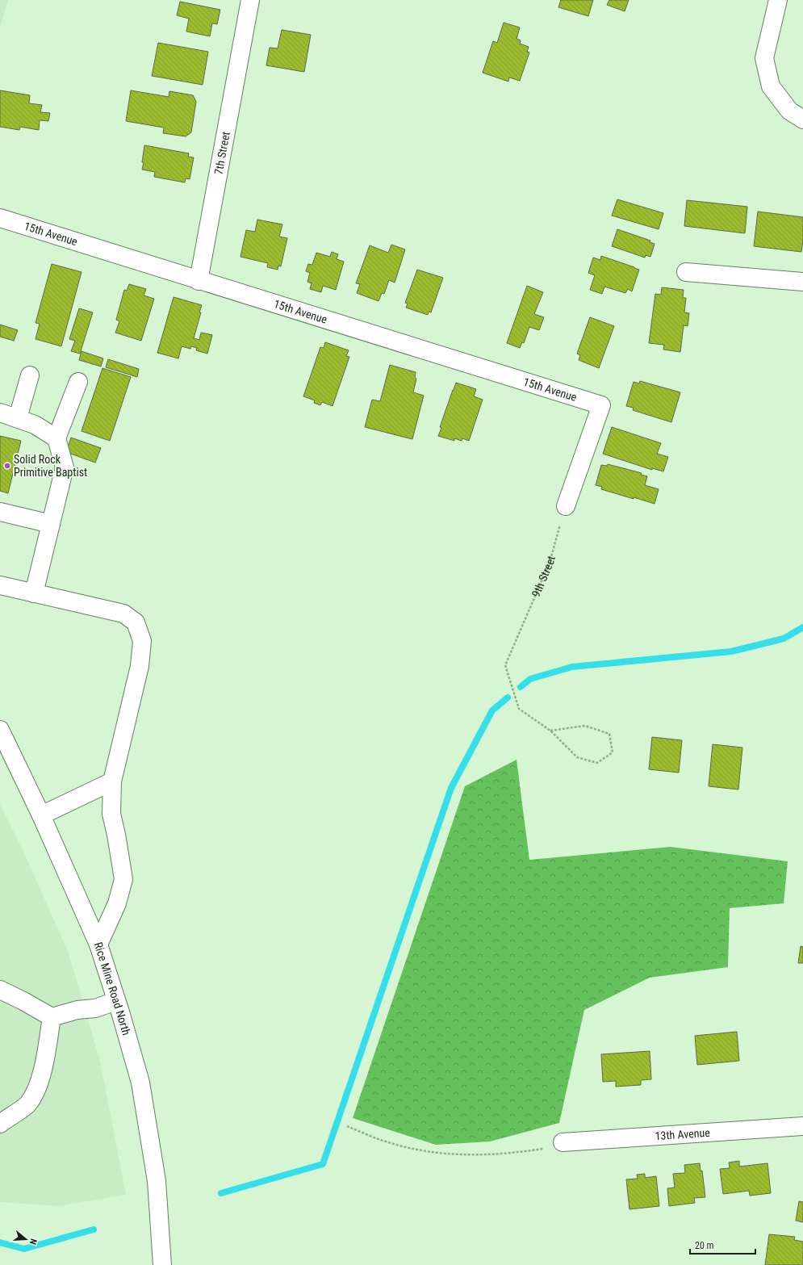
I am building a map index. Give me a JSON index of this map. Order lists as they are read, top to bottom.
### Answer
{
  "streets": {
    "street": [
      "7th Street",
      "15th Avenue",
      "Rice Mine Road North",
      "13th Avenue"
    ],
    "path": ["9th Street"]
  },
  "crossings": [
    ["7th Street", "15th Avenue"],
    ["15th Avenue", "9th Street"]
  ],
  "places": ["Solid Rock Primitive Baptist"],
  "scale_bar": "20 m",
  "north": "right"
}
